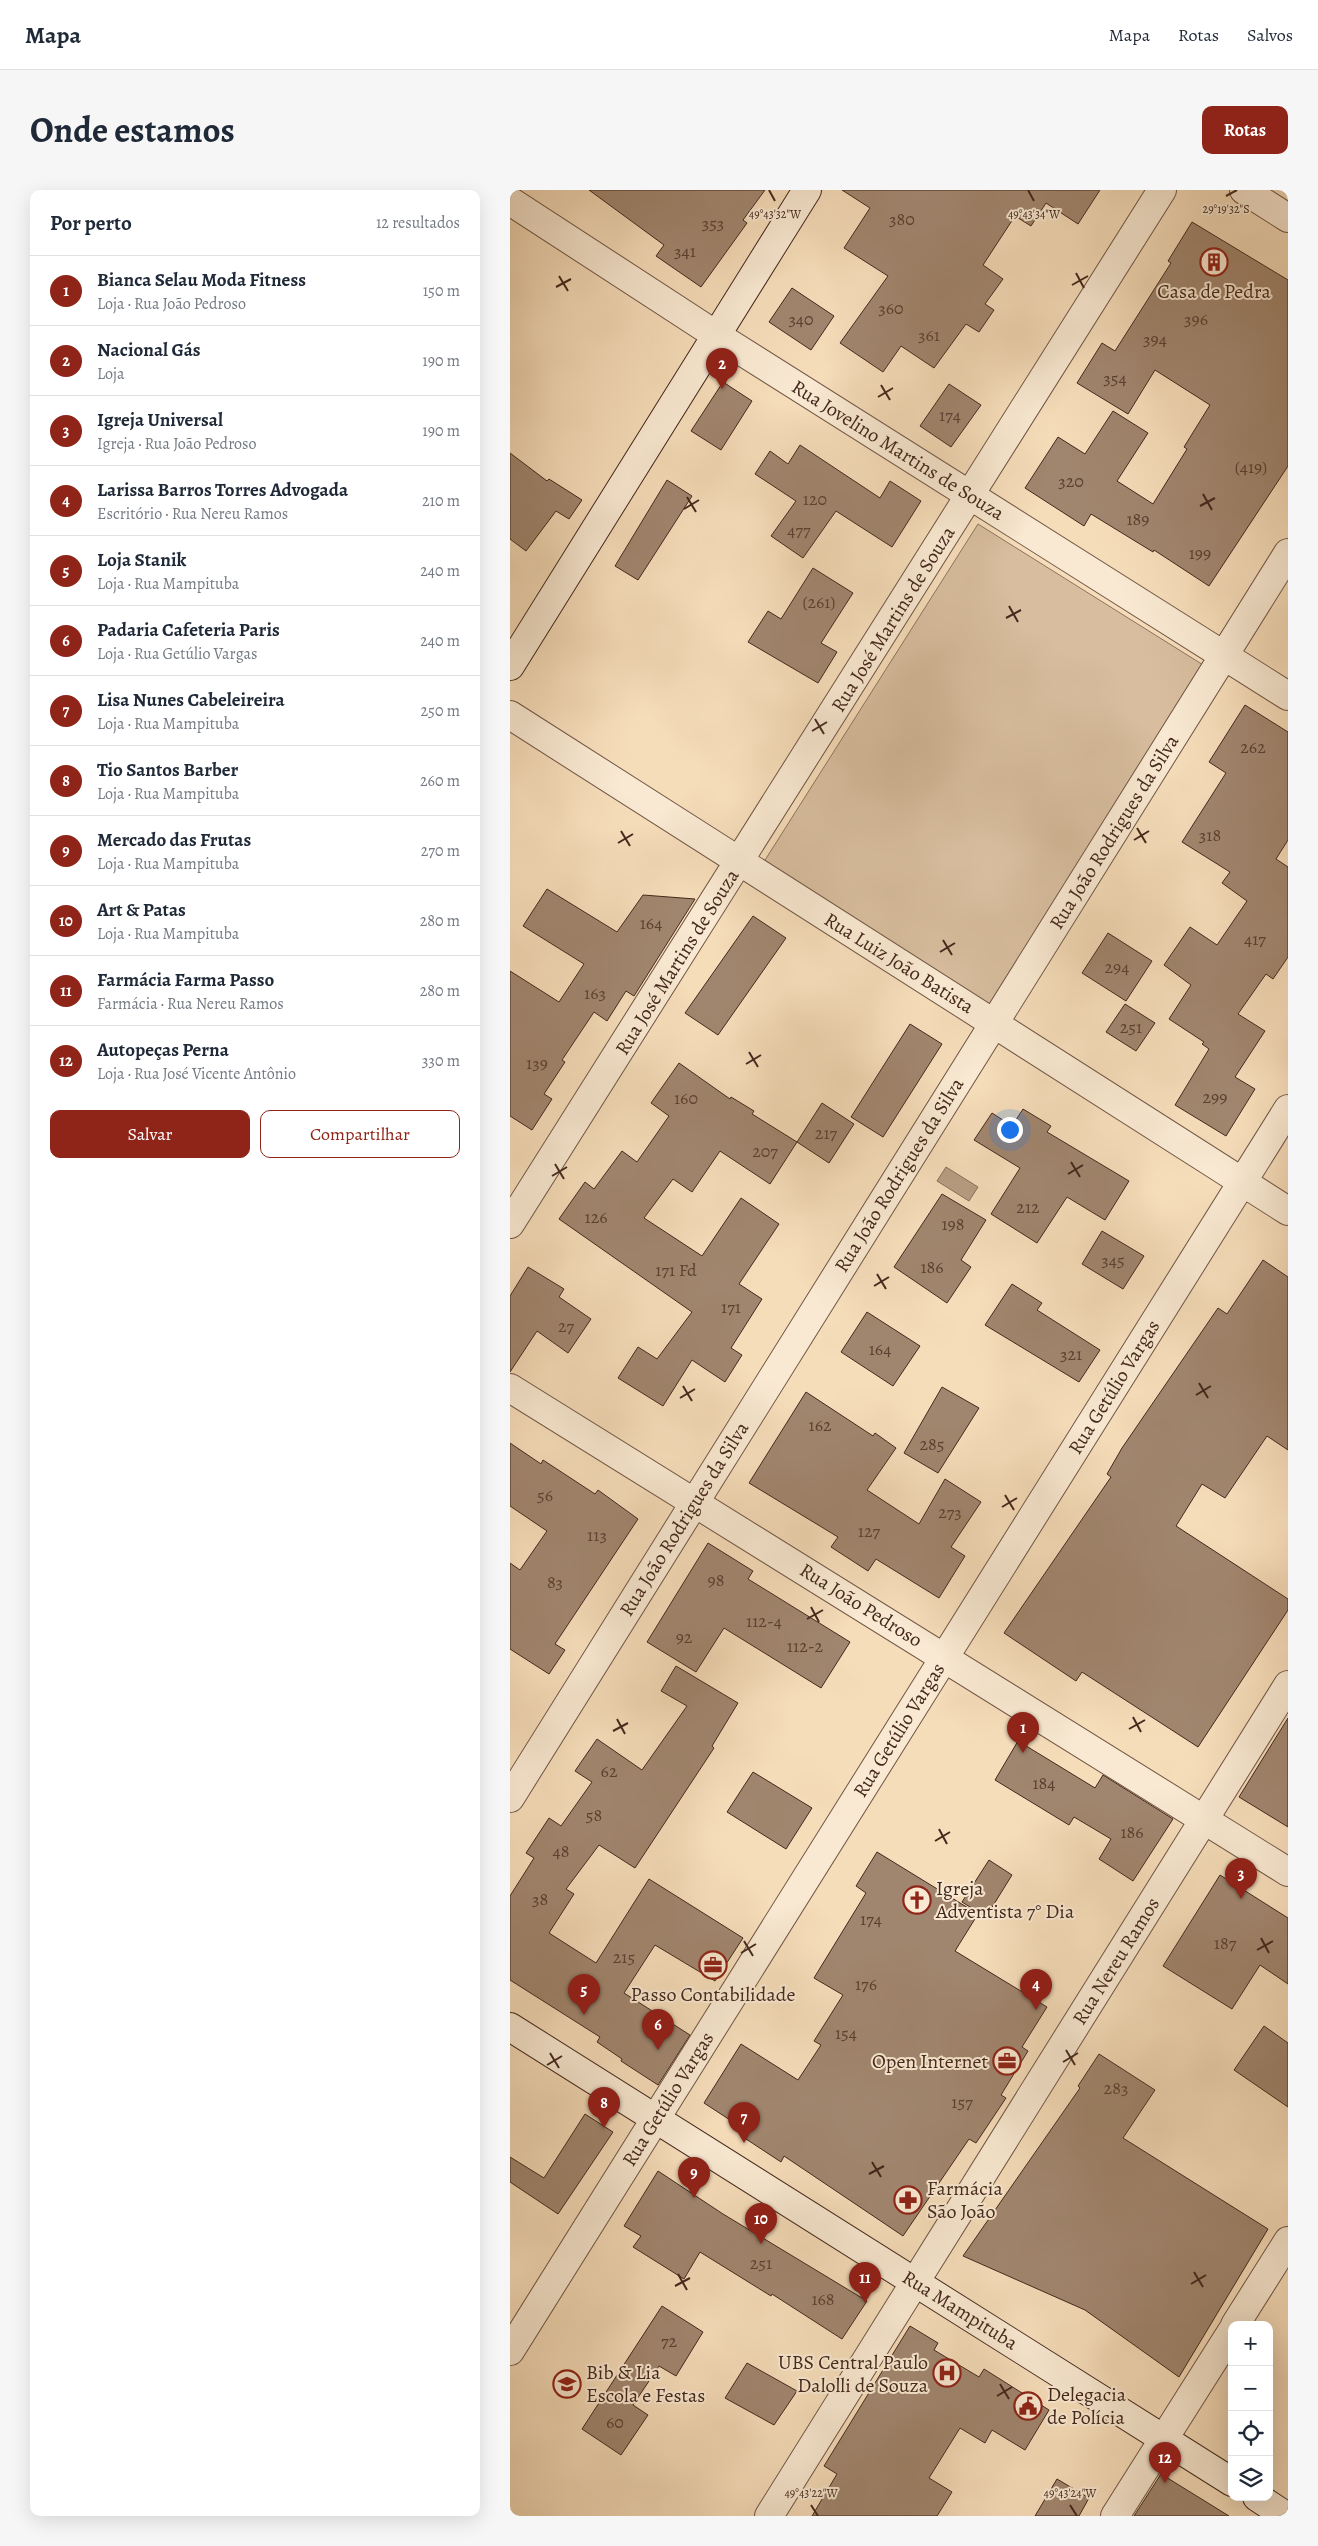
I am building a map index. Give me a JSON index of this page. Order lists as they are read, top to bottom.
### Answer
{
  "streets": {
    "street": [
      "Rua Jovelino Martins de Souza",
      "Rua José Martins de Souza",
      "Rua João Rodrigues da Silva",
      "Rua Luiz João Batista",
      "Rua Getúlio Vargas",
      "Rua João Pedroso",
      "Rua Nereu Ramos",
      "Rua Mampituba"
    ]
  },
  "crossings": [
    ["Rua Jovelino Martins de Souza", "Rua José Martins de Souza"],
    ["Rua Jovelino Martins de Souza", "Rua João Rodrigues da Silva"],
    ["Rua José Martins de Souza", "Rua Luiz João Batista"],
    ["Rua João Rodrigues da Silva", "Rua Luiz João Batista"],
    ["Rua João Rodrigues da Silva", "Rua João Pedroso"],
    ["Rua Luiz João Batista", "Rua Getúlio Vargas"],
    ["Rua Getúlio Vargas", "Rua João Pedroso"],
    ["Rua Getúlio Vargas", "Rua Mampituba"],
    ["Rua João Pedroso", "Rua Nereu Ramos"],
    ["Rua Nereu Ramos", "Rua Mampituba"]
  ],
  "places": {
    "building": ["Casa de Pedra"],
    "church": ["Igreja Adventista 7° Dia"],
    "office": ["Passo Contabilidade", "Open Internet"],
    "pharmacy": ["Farmácia São João"],
    "hospital": ["UBS Central Paulo Dalolli de Souza"],
    "school or university": ["Bib & Lia Escola e Festas"],
    "public building": ["Delegacia de Polícia"]
  },
  "house_numbers": [
    "380",
    "353",
    "341",
    "360",
    "340",
    "396",
    "361",
    "394",
    "354",
    "174",
    "(419)",
    "320",
    "120",
    "189",
    "477",
    "199",
    "(261)",
    "262",
    "318",
    "164",
    "417",
    "294",
    "163",
    "251",
    "139",
    "299",
    "160",
    "217",
    "207",
    "212",
    "126",
    "198",
    "345",
    "186",
    "171 Fd",
    "171",
    "27",
    "164",
    "321",
    "162",
    "285",
    "56",
    "273",
    "127",
    "113",
    "98",
    "83",
    "112-4",
    "92",
    "112-2",
    "62",
    "184",
    "58",
    "186",
    "48",
    "38",
    "174",
    "187",
    "215",
    "176",
    "154",
    "283",
    "157",
    "251",
    "168",
    "72",
    "60"
  ],
  "page": {
    "header": "Mapa",
    "nav": ["Mapa", "Rotas", "Salvos"],
    "title": "Onde estamos",
    "buttons": [
      "Rotas",
      ["Salvar", "Compartilhar"]
    ],
    "heading": ["Por perto", "12 resultados"],
    "list": [
      {
        "mark": "1",
        "name": "Bianca Selau Moda Fitness",
        "note": "Loja · Rua João Pedroso",
        "value": "150 m"
      },
      {
        "mark": "2",
        "name": "Nacional Gás",
        "note": "Loja",
        "value": "190 m"
      },
      {
        "mark": "3",
        "name": "Igreja Universal",
        "note": "Igreja · Rua João Pedroso",
        "value": "190 m"
      },
      {
        "mark": "4",
        "name": "Larissa Barros Torres Advogada",
        "note": "Escritório · Rua Nereu Ramos",
        "value": "210 m"
      },
      {
        "mark": "5",
        "name": "Loja Stanik",
        "note": "Loja · Rua Mampituba",
        "value": "240 m"
      },
      {
        "mark": "6",
        "name": "Padaria Cafeteria Paris",
        "note": "Loja · Rua Getúlio Vargas",
        "value": "240 m"
      },
      {
        "mark": "7",
        "name": "Lisa Nunes Cabeleireira",
        "note": "Loja · Rua Mampituba",
        "value": "250 m"
      },
      {
        "mark": "8",
        "name": "Tio Santos Barber",
        "note": "Loja · Rua Mampituba",
        "value": "260 m"
      },
      {
        "mark": "9",
        "name": "Mercado das Frutas",
        "note": "Loja · Rua Mampituba",
        "value": "270 m"
      },
      {
        "mark": "10",
        "name": "Art & Patas",
        "note": "Loja · Rua Mampituba",
        "value": "280 m"
      },
      {
        "mark": "11",
        "name": "Farmácia Farma Passo",
        "note": "Farmácia · Rua Nereu Ramos",
        "value": "280 m"
      },
      {
        "mark": "12",
        "name": "Autopeças Perna",
        "note": "Loja · Rua José Vicente Antônio",
        "value": "330 m"
      }
    ],
    "pins": [
      "2",
      "1",
      "3",
      "4",
      "5",
      "6",
      "8",
      "7",
      "9",
      "10",
      "11",
      "12"
    ],
    "map_buttons": ["+", "−"]
  },
  "coordinates": [
    "29°19'32\"S",
    "49°43'32\"W",
    "49°43'34\"W",
    "49°43'22\"W",
    "49°43'24\"W"
  ]
}
